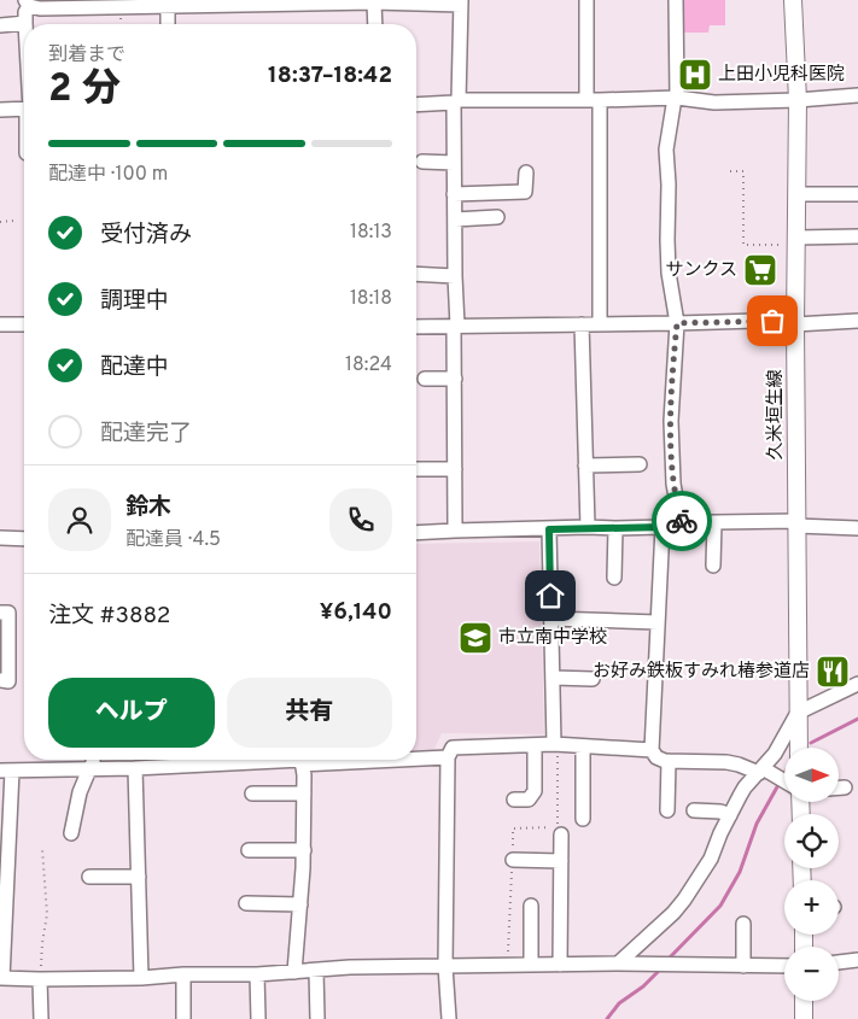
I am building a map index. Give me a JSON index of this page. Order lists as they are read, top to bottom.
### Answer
{
  "streets": {
    "main road": ["久米垣生線"]
  },
  "places": {
    "hospital": ["上田小児科医院"],
    "supermarket": ["サンクス"],
    "school or university": ["市立南中学校"],
    "restaurant": ["お好み鉄板すみれ椿参道店"]
  },
  "north": "right",
  "page": {
    "heading": ["2 分", "到着まで", "18:37–18:42"],
    "panel": [
      "鈴木",
      "配達員 · 4.5",
      "注文 #3882",
      "¥6,140"
    ],
    "bar": "配達中 · 100 m",
    "list": [
      ["受付済み", "18:13"],
      ["調理中", "18:18"],
      ["配達中", "18:24"],
      "配達完了"
    ],
    "buttons": ["ヘルプ", "共有"],
    "map_buttons": ["+", "−"]
  }
}
